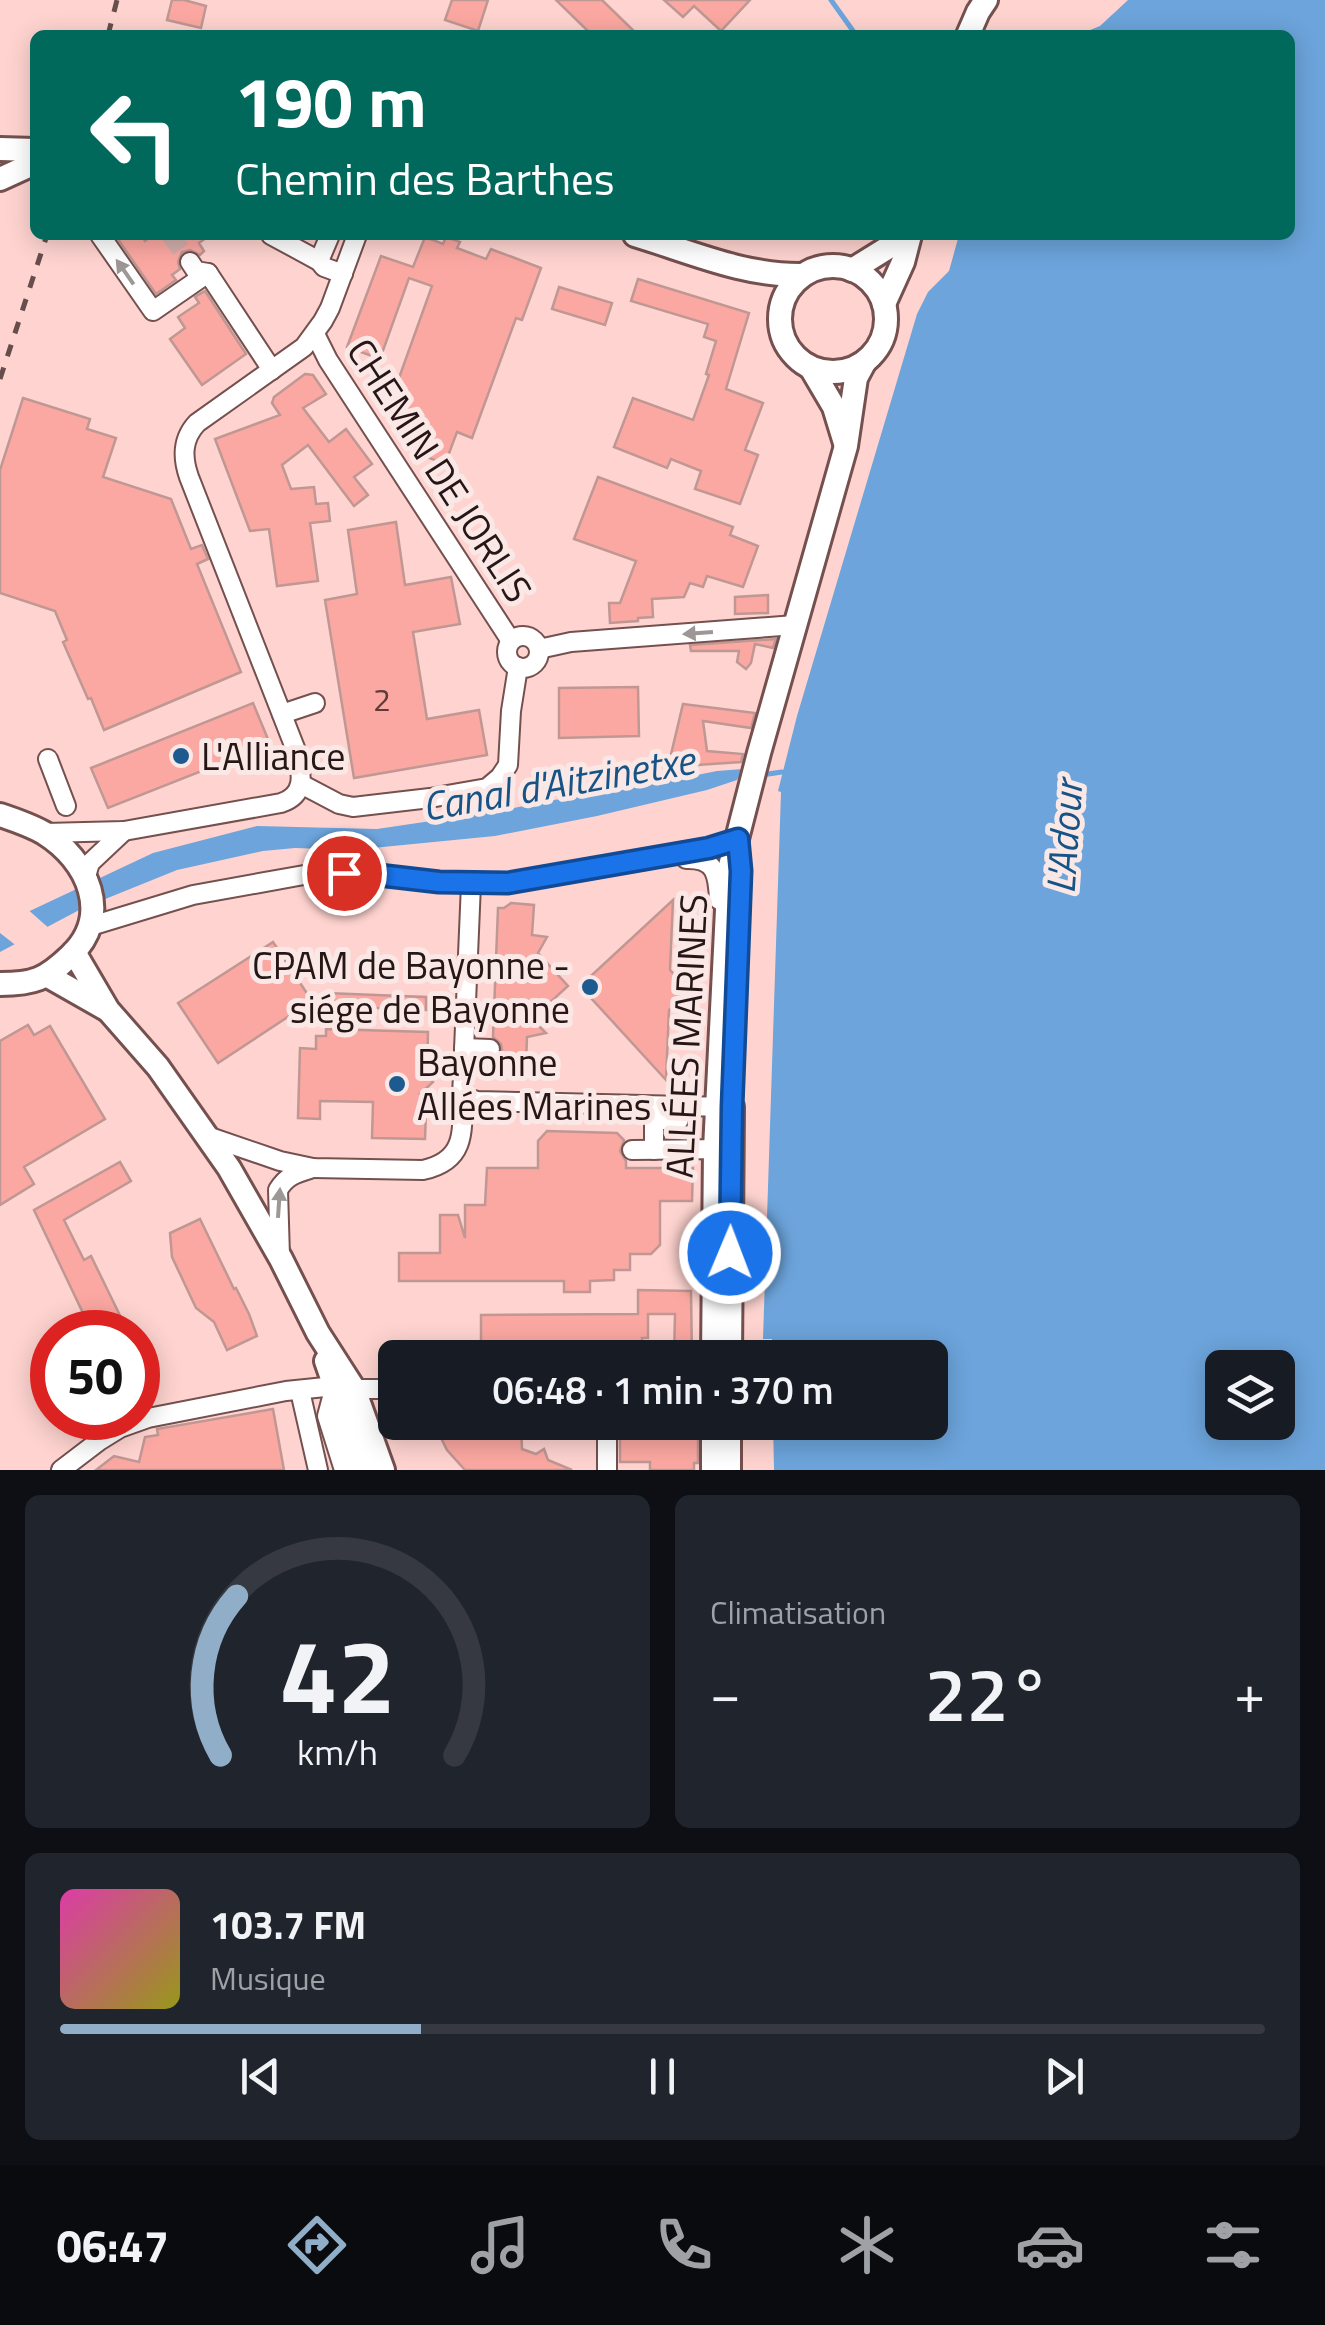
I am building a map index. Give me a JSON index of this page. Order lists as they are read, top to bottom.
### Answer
{
  "streets": {
    "main road": ["ALLÉES MARINES"],
    "street": ["CHEMIN DE JORLIS"]
  },
  "crossings": [
    ["CHEMIN DE JORLIS", "ALLÉES MARINES"]
  ],
  "one_way": ["CHEMIN DE JORLIS"],
  "water": ["Canal d'Aitzinetxe", "L'Adour"],
  "places": ["L'Alliance", "CPAM de Bayonne - siége de Bayonne", "Bayonne Allées Marines"],
  "house_numbers": ["2"],
  "page": {
    "turn": ["190 m", "Chemin des Barthes"],
    "limit": "50",
    "trip": "06:48 · 1 min · 370 m",
    "tile": "Climatisation",
    "heat": ["−", "22°", "+"],
    "song": ["103.7 FM", "Musique"],
    "tabs": "06:47",
    "gauge": ["42", "km/h"]
  }
}
